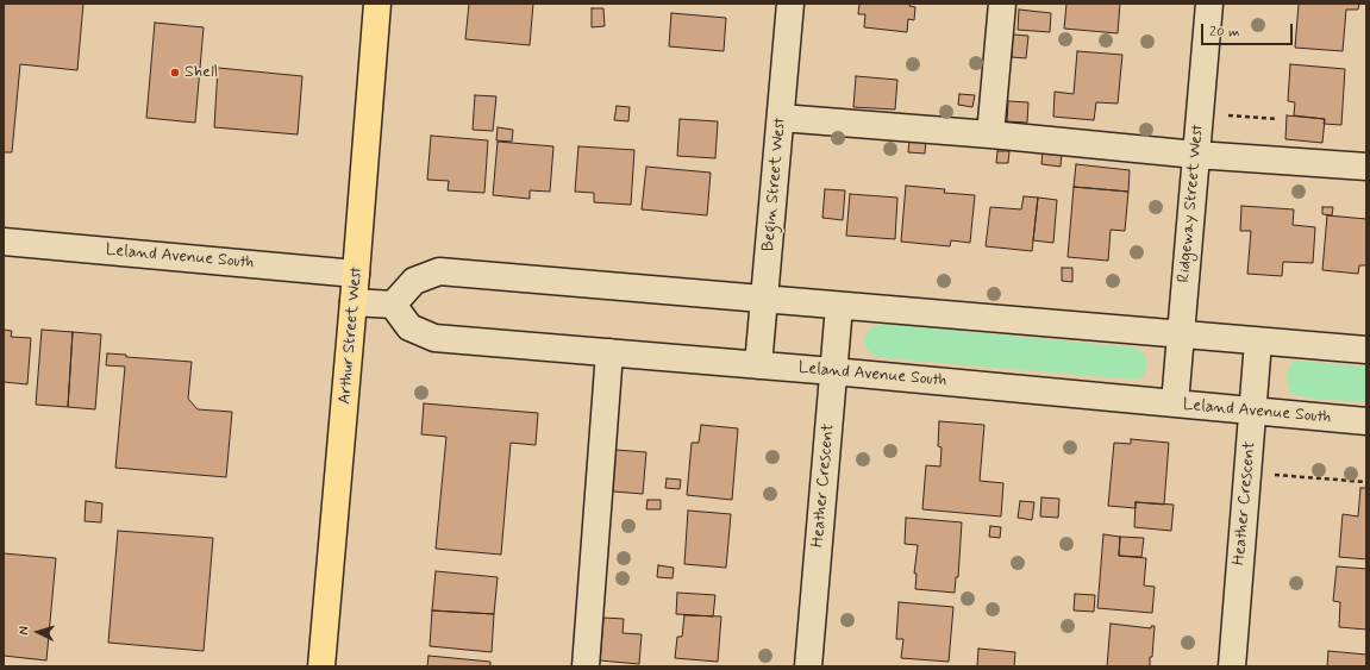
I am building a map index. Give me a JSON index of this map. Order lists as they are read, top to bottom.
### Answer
{
  "streets": {
    "main road": ["Arthur Street West"],
    "street": [
      "Begin Street West",
      "Ridgeway Street West",
      "Leland Avenue South",
      "Heather Crescent"
    ]
  },
  "crossings": [
    ["Begin Street West", "Leland Avenue South"],
    ["Ridgeway Street West", "Leland Avenue South"],
    ["Leland Avenue South", "Arthur Street West"],
    ["Leland Avenue South", "Heather Crescent"]
  ],
  "places": ["Shell"],
  "scale_bar": "20 m",
  "north": "left"
}
